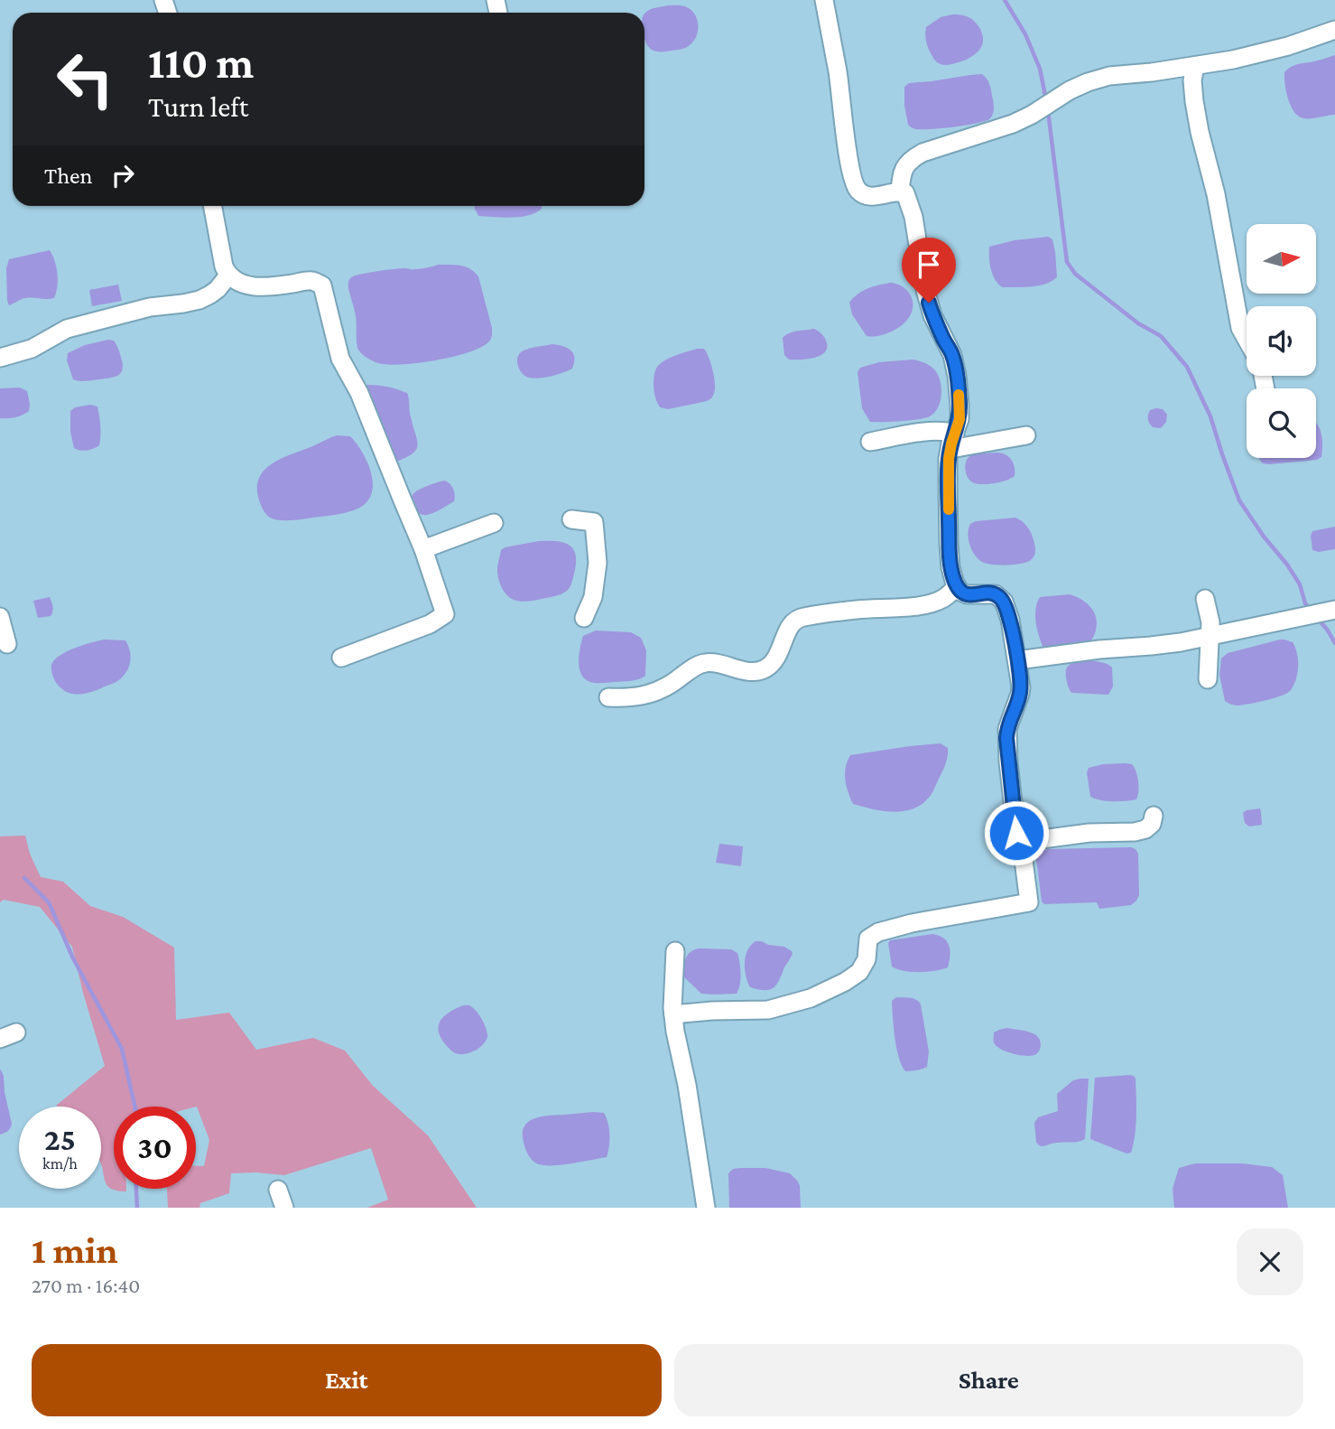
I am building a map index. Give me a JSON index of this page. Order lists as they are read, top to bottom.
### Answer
{
  "north": "right",
  "page": {
    "turn": ["110 m", "Turn left"],
    "then": "Then",
    "speed": "25 km/h",
    "limit": "30",
    "heading": ["1 min", "270 m · 16:40"],
    "buttons": ["Exit", "Share"]
  }
}
